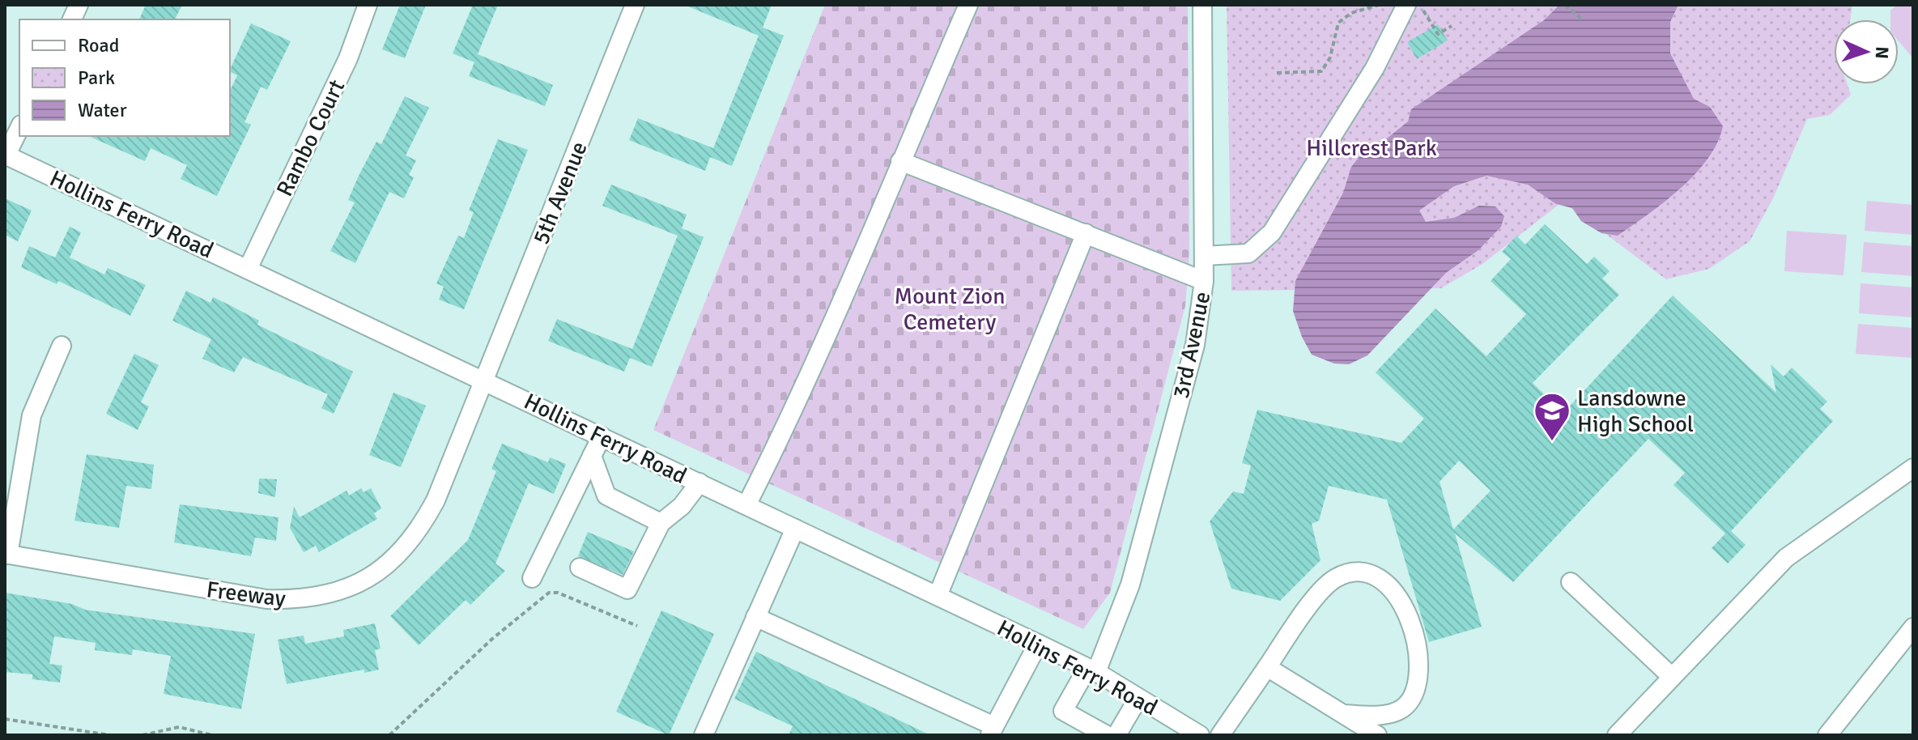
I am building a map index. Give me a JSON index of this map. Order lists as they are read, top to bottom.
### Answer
{
  "streets": {
    "street": [
      "Rambo Court",
      "5th Avenue",
      "Hollins Ferry Road",
      "3rd Avenue",
      "Freeway"
    ]
  },
  "crossings": [
    ["Rambo Court", "Hollins Ferry Road"],
    ["5th Avenue", "Hollins Ferry Road"],
    ["5th Avenue", "Freeway"],
    ["Hollins Ferry Road", "3rd Avenue"],
    ["Hollins Ferry Road", "Freeway"]
  ],
  "parks": ["Hillcrest Park", "Mount Zion Cemetery"],
  "places": {
    "school or university": ["Lansdowne High School"]
  },
  "legend": ["Road", "Park", "Water"],
  "north": "right"
}
